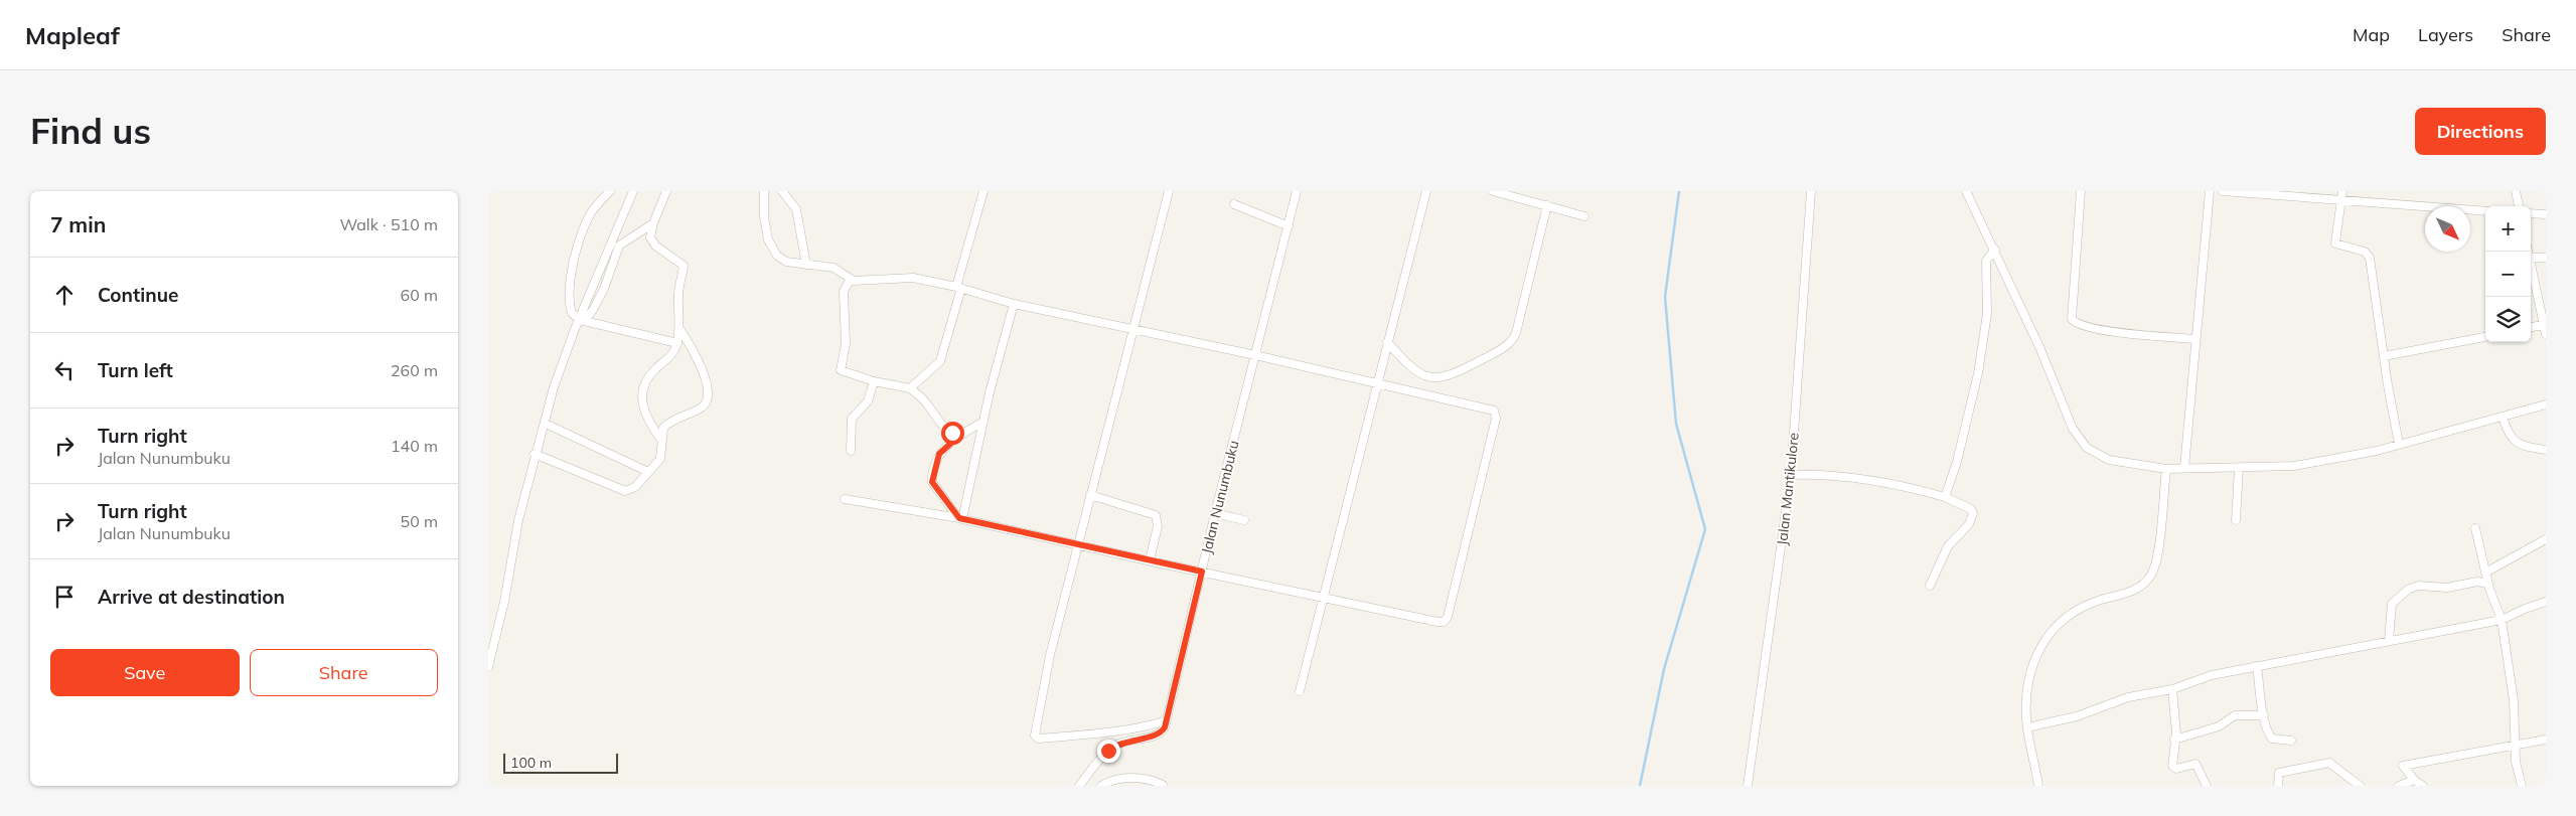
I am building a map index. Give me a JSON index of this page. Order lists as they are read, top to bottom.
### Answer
{
  "streets": {
    "street": ["Jalan Mantikulore", "Jalan Nunumbuku"]
  },
  "scale_bar": "100 m",
  "north": "bottom right",
  "page": {
    "header": "Mapleaf",
    "nav": ["Map", "Layers", "Share"],
    "buttons": [
      "Directions",
      ["Save", "Share"]
    ],
    "title": "Find us",
    "heading": ["7 min", "Walk · 510 m"],
    "map_buttons": ["+", "−"],
    "list": [
      ["Continue", "60 m"],
      ["Turn left", "260 m"],
      ["Turn right", "Jalan Nunumbuku", "140 m"],
      ["Turn right", "Jalan Nunumbuku", "50 m"],
      "Arrive at destination"
    ],
    "scale": "100 m"
  }
}
